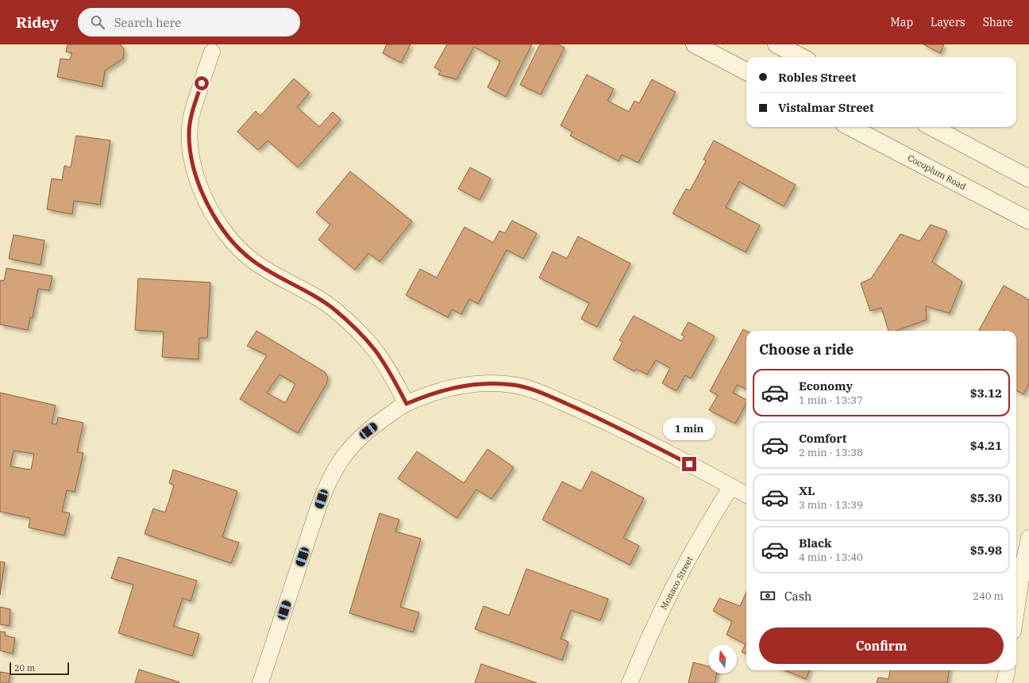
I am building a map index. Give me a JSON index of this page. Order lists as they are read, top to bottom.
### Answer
{
  "streets": {
    "street": ["Cocoplum Road", "Monaco Street"]
  },
  "scale_bar": "20 m",
  "north": "top",
  "page": {
    "header": "Ridey",
    "search": "Search here",
    "nav": ["Map", "Layers", "Share"],
    "banner": ["Robles Street", "Vistalmar Street"],
    "heading": "Choose a ride",
    "list": [
      {
        "name": "Economy",
        "note": "1 min · 13:37",
        "value": "$3.12"
      },
      {
        "name": "Comfort",
        "note": "2 min · 13:38",
        "value": "$4.21"
      },
      {
        "name": "XL",
        "note": "3 min · 13:39",
        "value": "$5.30"
      },
      {
        "name": "Black",
        "note": "4 min · 13:40",
        "value": "$5.98"
      }
    ],
    "bubble": "1 min",
    "pay": ["Cash", "240 m"],
    "buttons": "Confirm",
    "scale": "20 m"
  }
}
